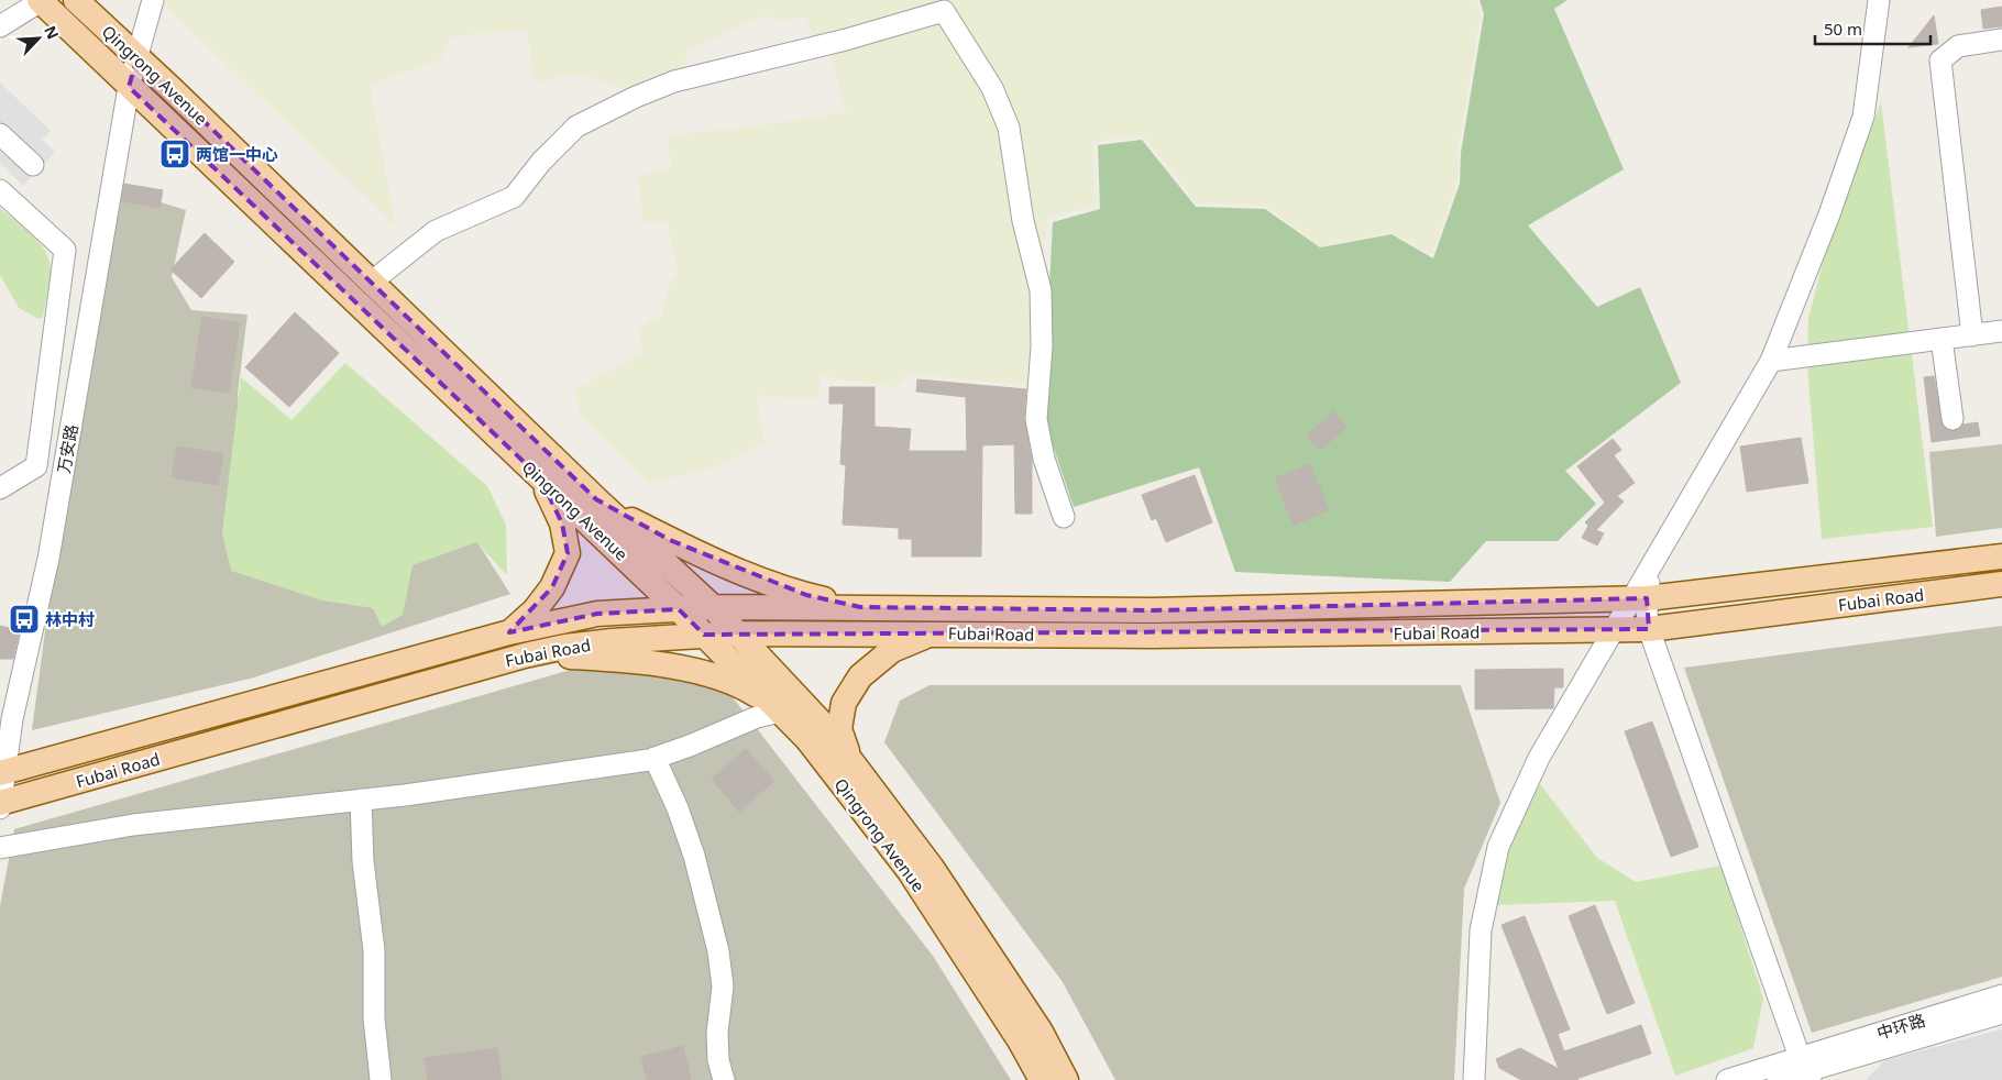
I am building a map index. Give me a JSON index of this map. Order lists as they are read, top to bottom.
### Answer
{
  "streets": {
    "main road": ["Qingrong Avenue", "Fubai Road"],
    "street": ["万安路", "中环路"]
  },
  "crossings": [
    ["Qingrong Avenue", "万安路"],
    ["Qingrong Avenue", "Fubai Road"],
    ["万安路", "Fubai Road"]
  ],
  "places": {
    "bus stop": ["两馆一中心", "林中村"]
  },
  "scale_bar": "50 m",
  "north": "top right"
}
